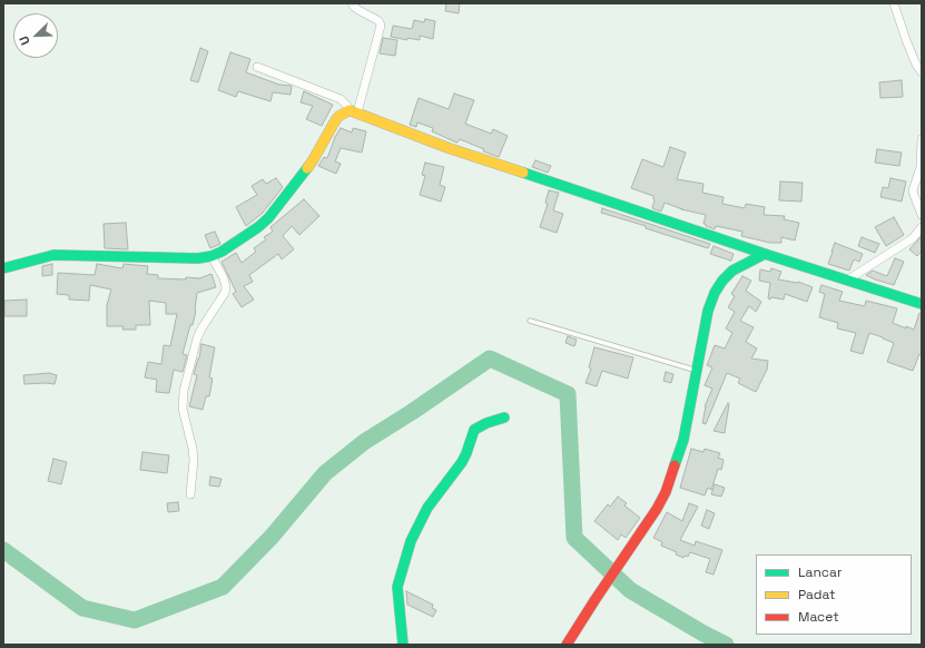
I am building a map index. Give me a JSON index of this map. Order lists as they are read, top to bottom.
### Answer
{
  "legend": ["Lancar", "Padat", "Macet"],
  "north": "bottom left"
}
